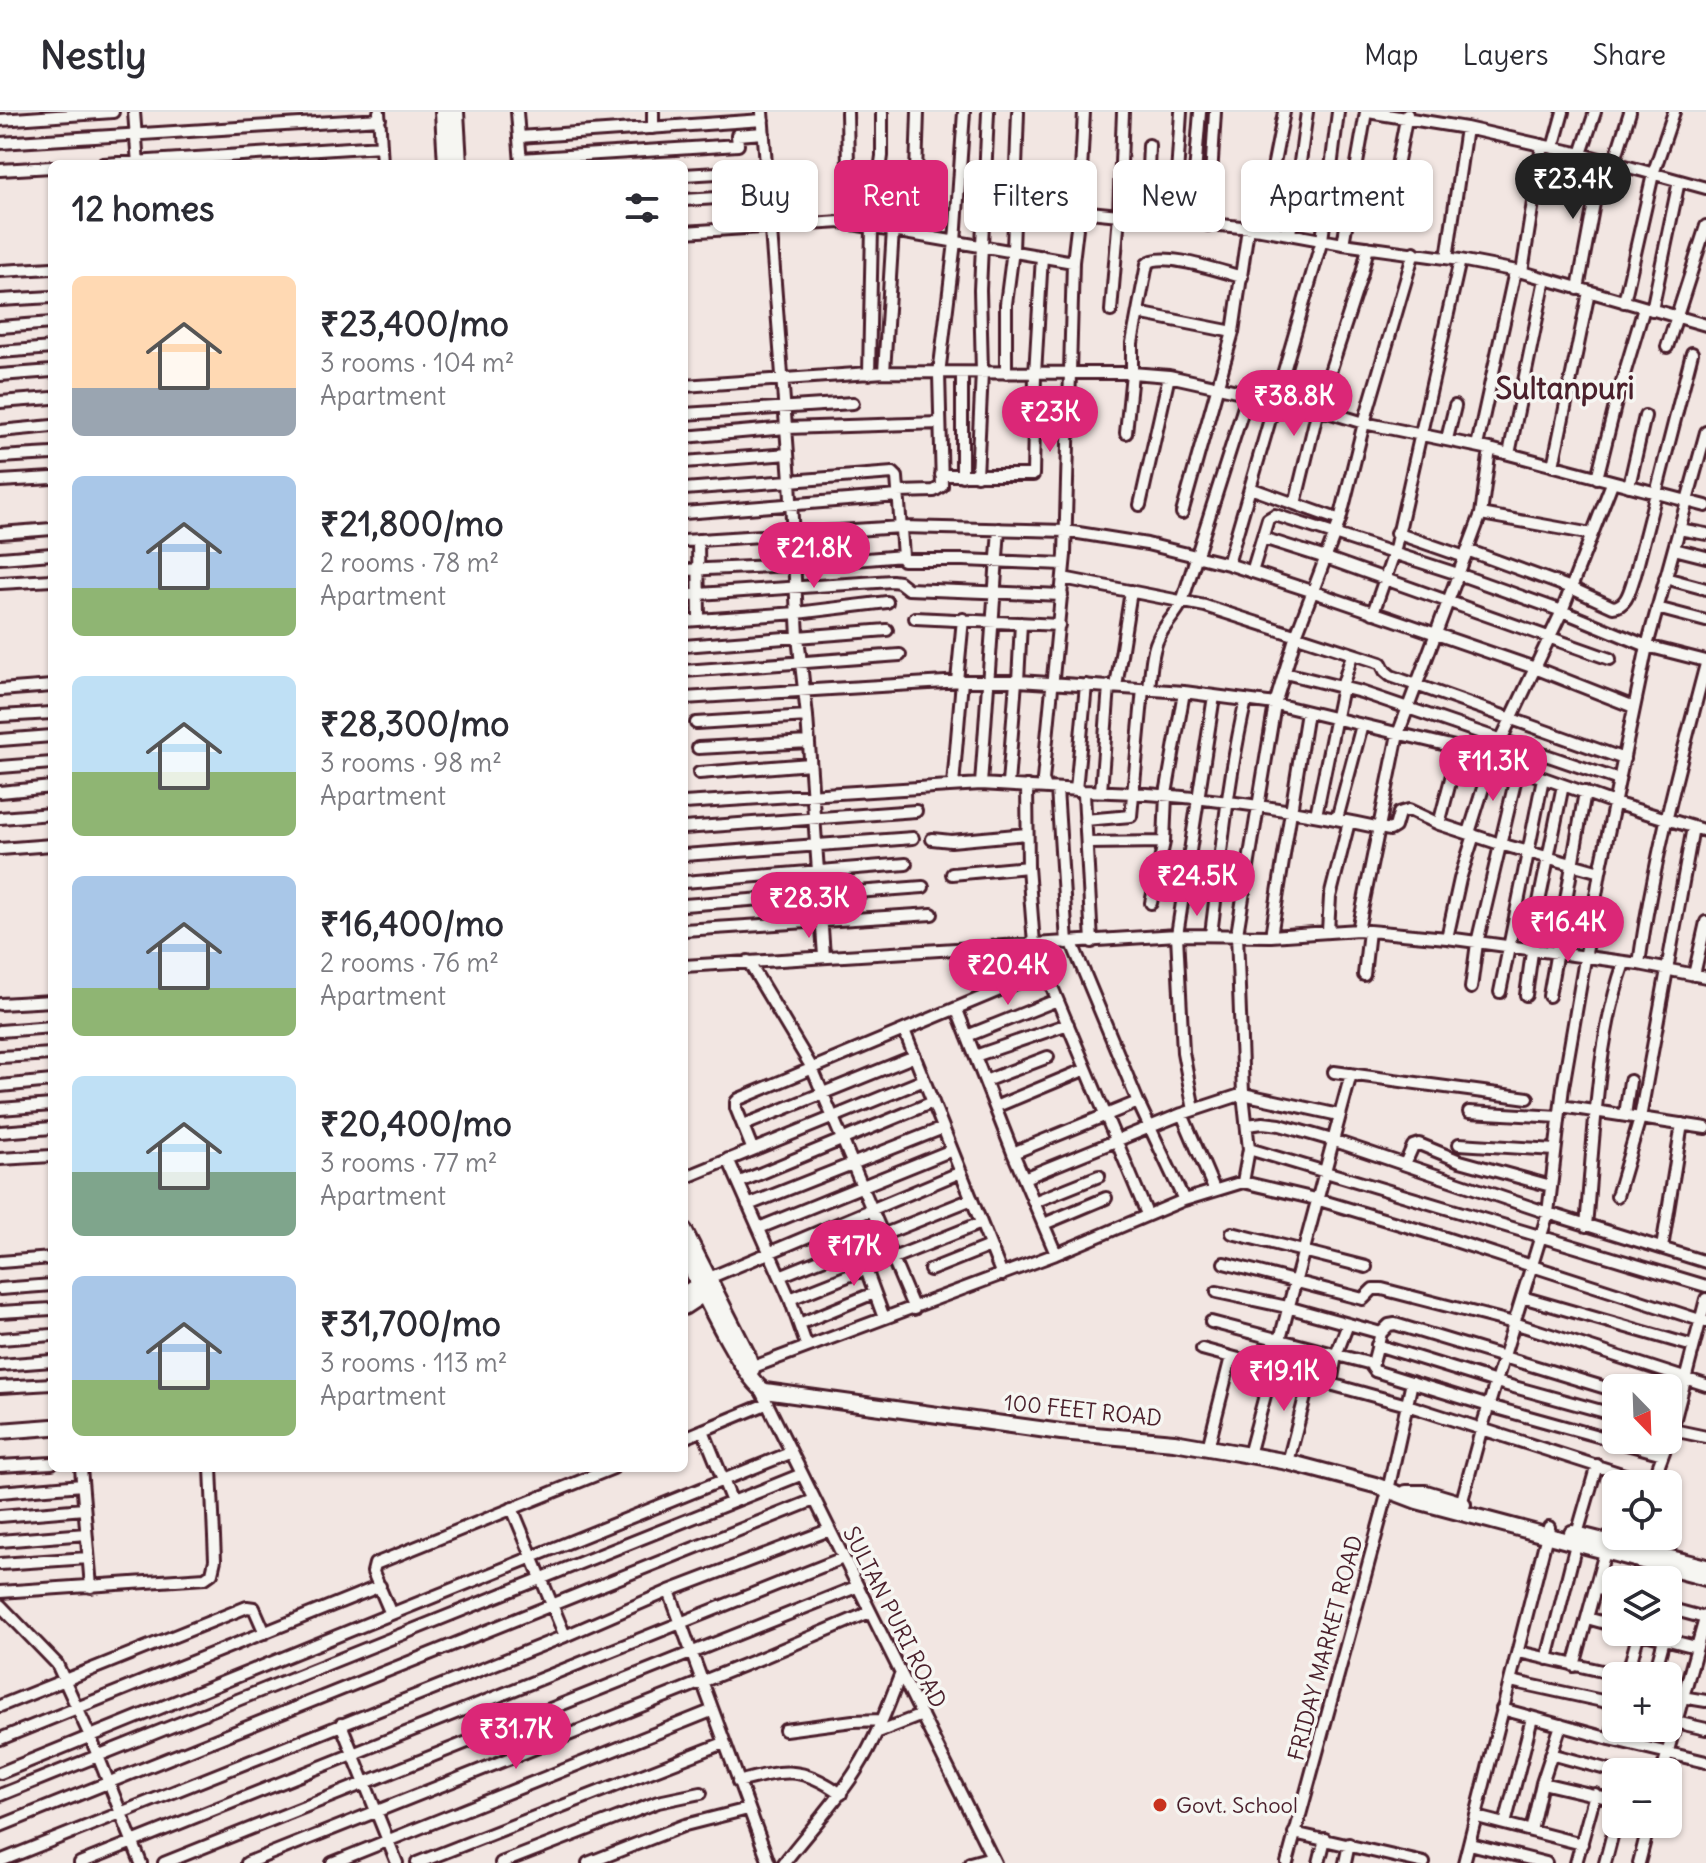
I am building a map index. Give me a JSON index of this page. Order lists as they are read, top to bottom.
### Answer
{
  "streets": {
    "street": ["100 FEET ROAD", "SULTAN PURI ROAD", "FRIDAY MARKET ROAD"]
  },
  "crossings": [
    ["100 FEET ROAD", "SULTAN PURI ROAD"],
    ["100 FEET ROAD", "FRIDAY MARKET ROAD"]
  ],
  "districts": ["Sultanpuri"],
  "places": ["Govt. School"],
  "north": "bottom right",
  "page": {
    "header": "Nestly",
    "nav": ["Map", "Layers", "Share"],
    "price": [
      "₹23.4K",
      "₹38.8K",
      "₹23K",
      "₹21.8K",
      "₹11.3K",
      "₹24.5K",
      "₹28.3K",
      "₹16.4K",
      "₹20.4K",
      "₹17K",
      "₹19.1K",
      "₹31.7K"
    ],
    "chip": [
      "Buy",
      "Rent",
      "Filters",
      "New",
      "Apartment"
    ],
    "heading": "12 homes",
    "list": [
      {
        "name": "₹23,400/mo",
        "note": "3 rooms · 104 m² · Apartment"
      },
      {
        "name": "₹21,800/mo",
        "note": "2 rooms · 78 m² · Apartment"
      },
      {
        "name": "₹28,300/mo",
        "note": "3 rooms · 98 m² · Apartment"
      },
      {
        "name": "₹16,400/mo",
        "note": "2 rooms · 76 m² · Apartment"
      },
      {
        "name": "₹20,400/mo",
        "note": "3 rooms · 77 m² · Apartment"
      },
      {
        "name": "₹31,700/mo",
        "note": "3 rooms · 113 m² · Apartment"
      }
    ],
    "map_buttons": ["+", "−"]
  }
}
